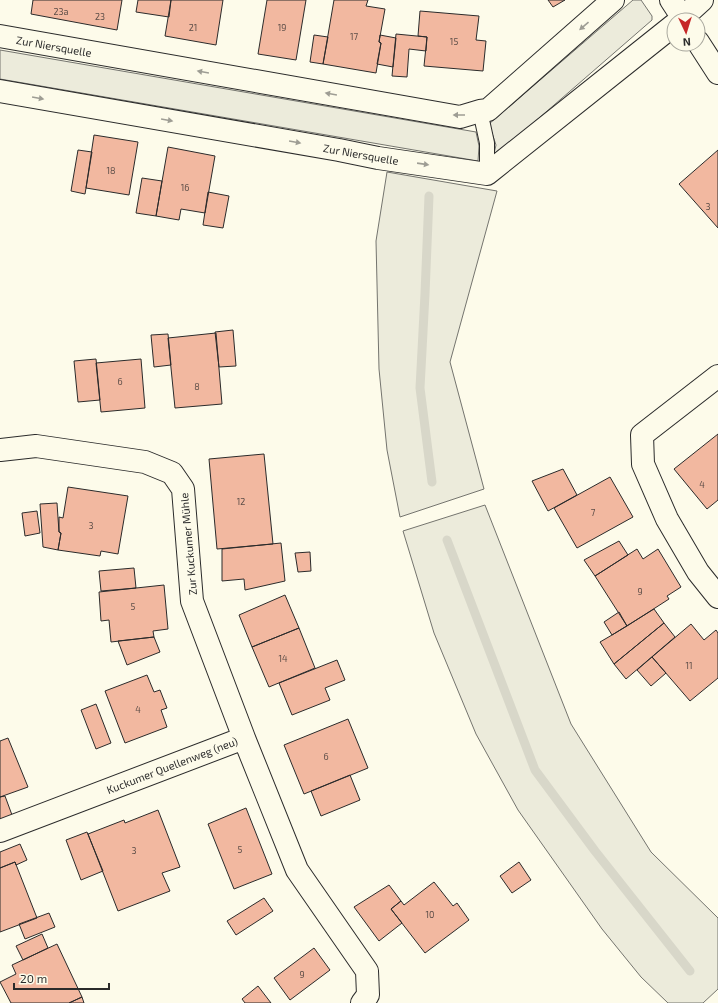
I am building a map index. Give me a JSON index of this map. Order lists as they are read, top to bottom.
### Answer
{
  "streets": {
    "street": ["Zur Niersquelle", "Zur Kuckumer Mühle", "Kuckumer Quellenweg (neu)"]
  },
  "crossings": [
    ["Zur Kuckumer Mühle", "Kuckumer Quellenweg (neu)"]
  ],
  "house_numbers": [
    "23a",
    "23",
    "21",
    "19",
    "17",
    "15",
    "18",
    "16",
    "3",
    "6",
    "8",
    "4",
    "12",
    "7",
    "3",
    "9",
    "5",
    "14",
    "11",
    "4",
    "6",
    "5",
    "3",
    "10",
    "9"
  ],
  "scale_bar": "20 m",
  "north": "bottom"
}
